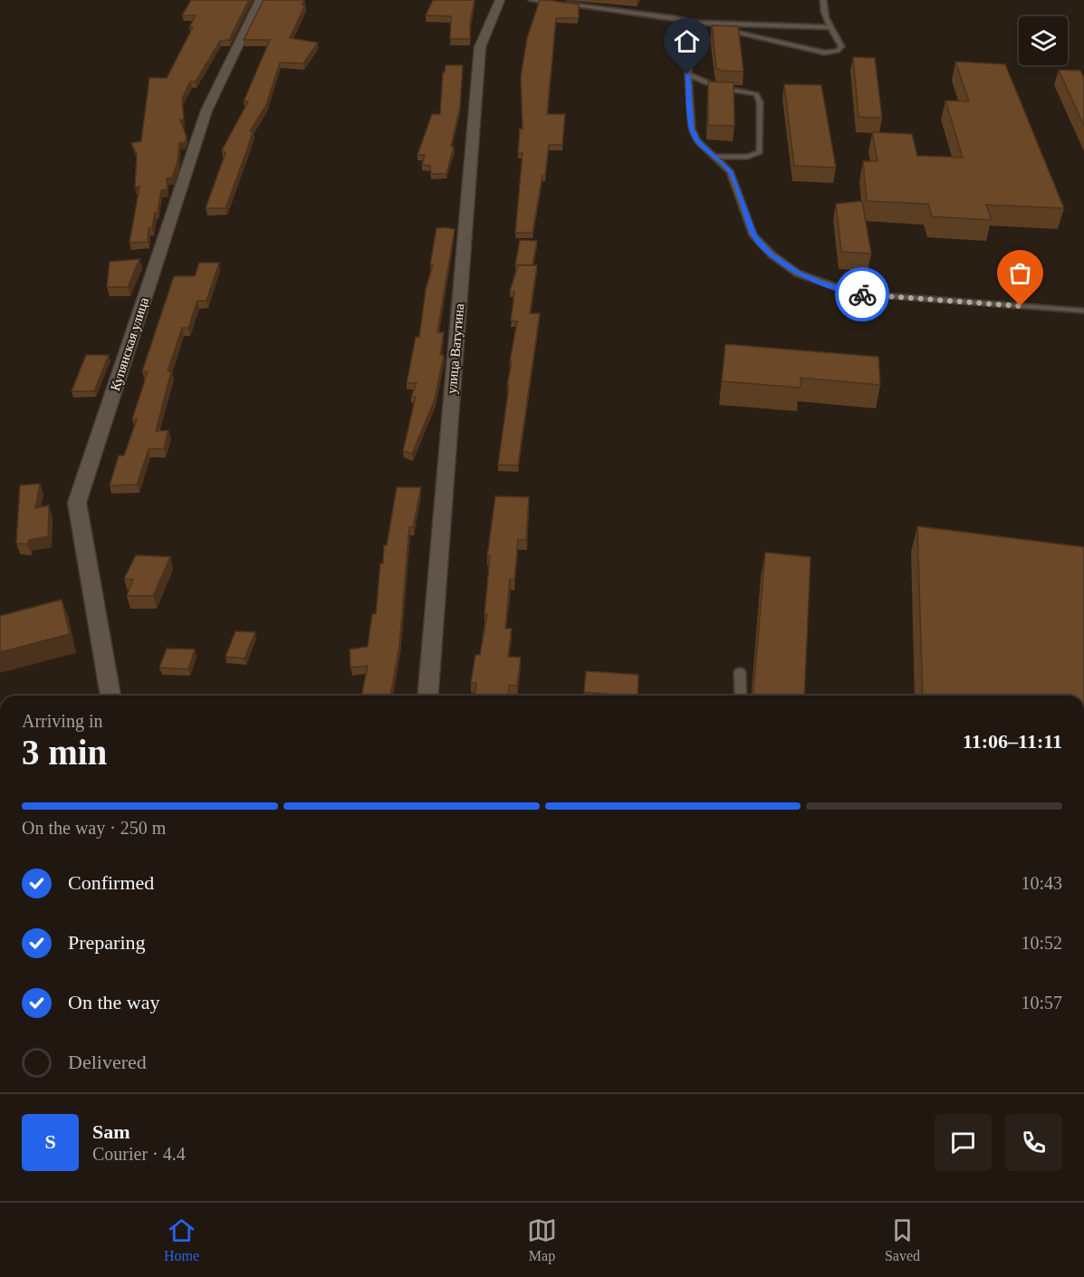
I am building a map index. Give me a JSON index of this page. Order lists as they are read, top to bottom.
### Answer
{
  "streets": {
    "street": ["Купянская улица", "улица Ватутина"]
  },
  "page": {
    "heading": ["3 min", "Arriving in", "11:06–11:11"],
    "panel": ["Sam", "Courier · 4.4"],
    "bar": "On the way · 250 m",
    "list": [
      ["Confirmed", "10:43"],
      ["Preparing", "10:52"],
      ["On the way", "10:57"],
      "Delivered"
    ],
    "round": "S",
    "tabs": ["Home", "Map", "Saved"]
  }
}
